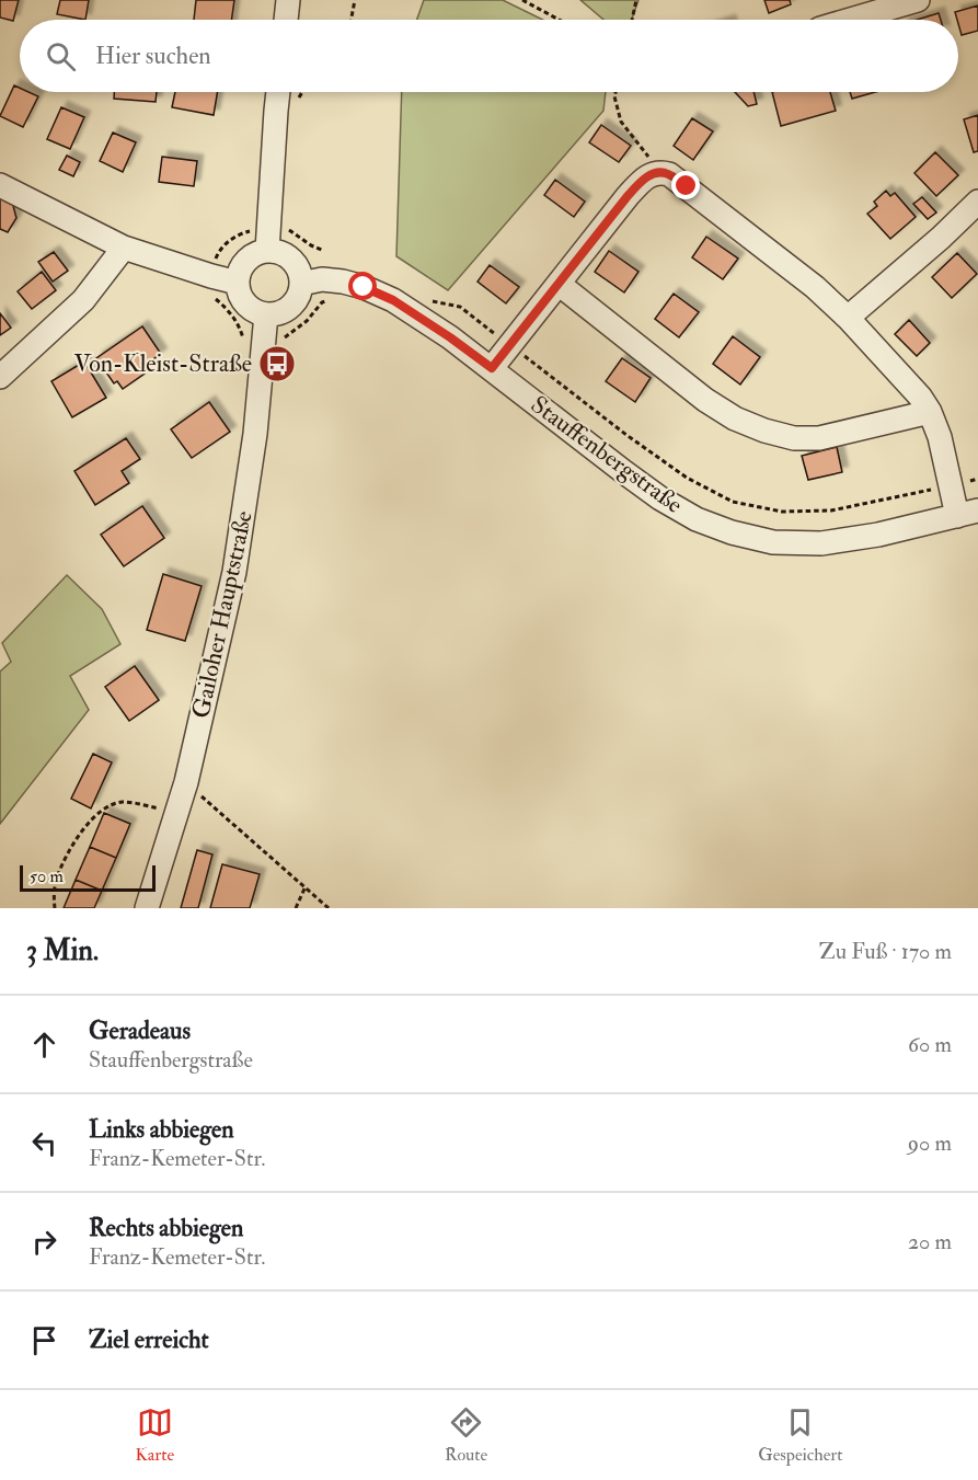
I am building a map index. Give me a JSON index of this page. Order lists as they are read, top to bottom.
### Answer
{
  "streets": {
    "street": ["Stauffenbergstraße", "Gailoher Hauptstraße"]
  },
  "crossings": [
    ["Stauffenbergstraße", "Gailoher Hauptstraße"]
  ],
  "places": {
    "bus stop": ["Von-Kleist-Straße"]
  },
  "scale_bar": "50 m",
  "page": {
    "search": "Hier suchen",
    "scale": "50 m",
    "heading": ["3 Min.", "Zu Fuß · 170 m"],
    "list": [
      ["Geradeaus", "Stauffenbergstraße", "60 m"],
      ["Links abbiegen", "Franz-Kemeter-Str.", "90 m"],
      ["Rechts abbiegen", "Franz-Kemeter-Str.", "20 m"],
      "Ziel erreicht"
    ],
    "nav": ["Karte", "Route", "Gespeichert"]
  }
}
